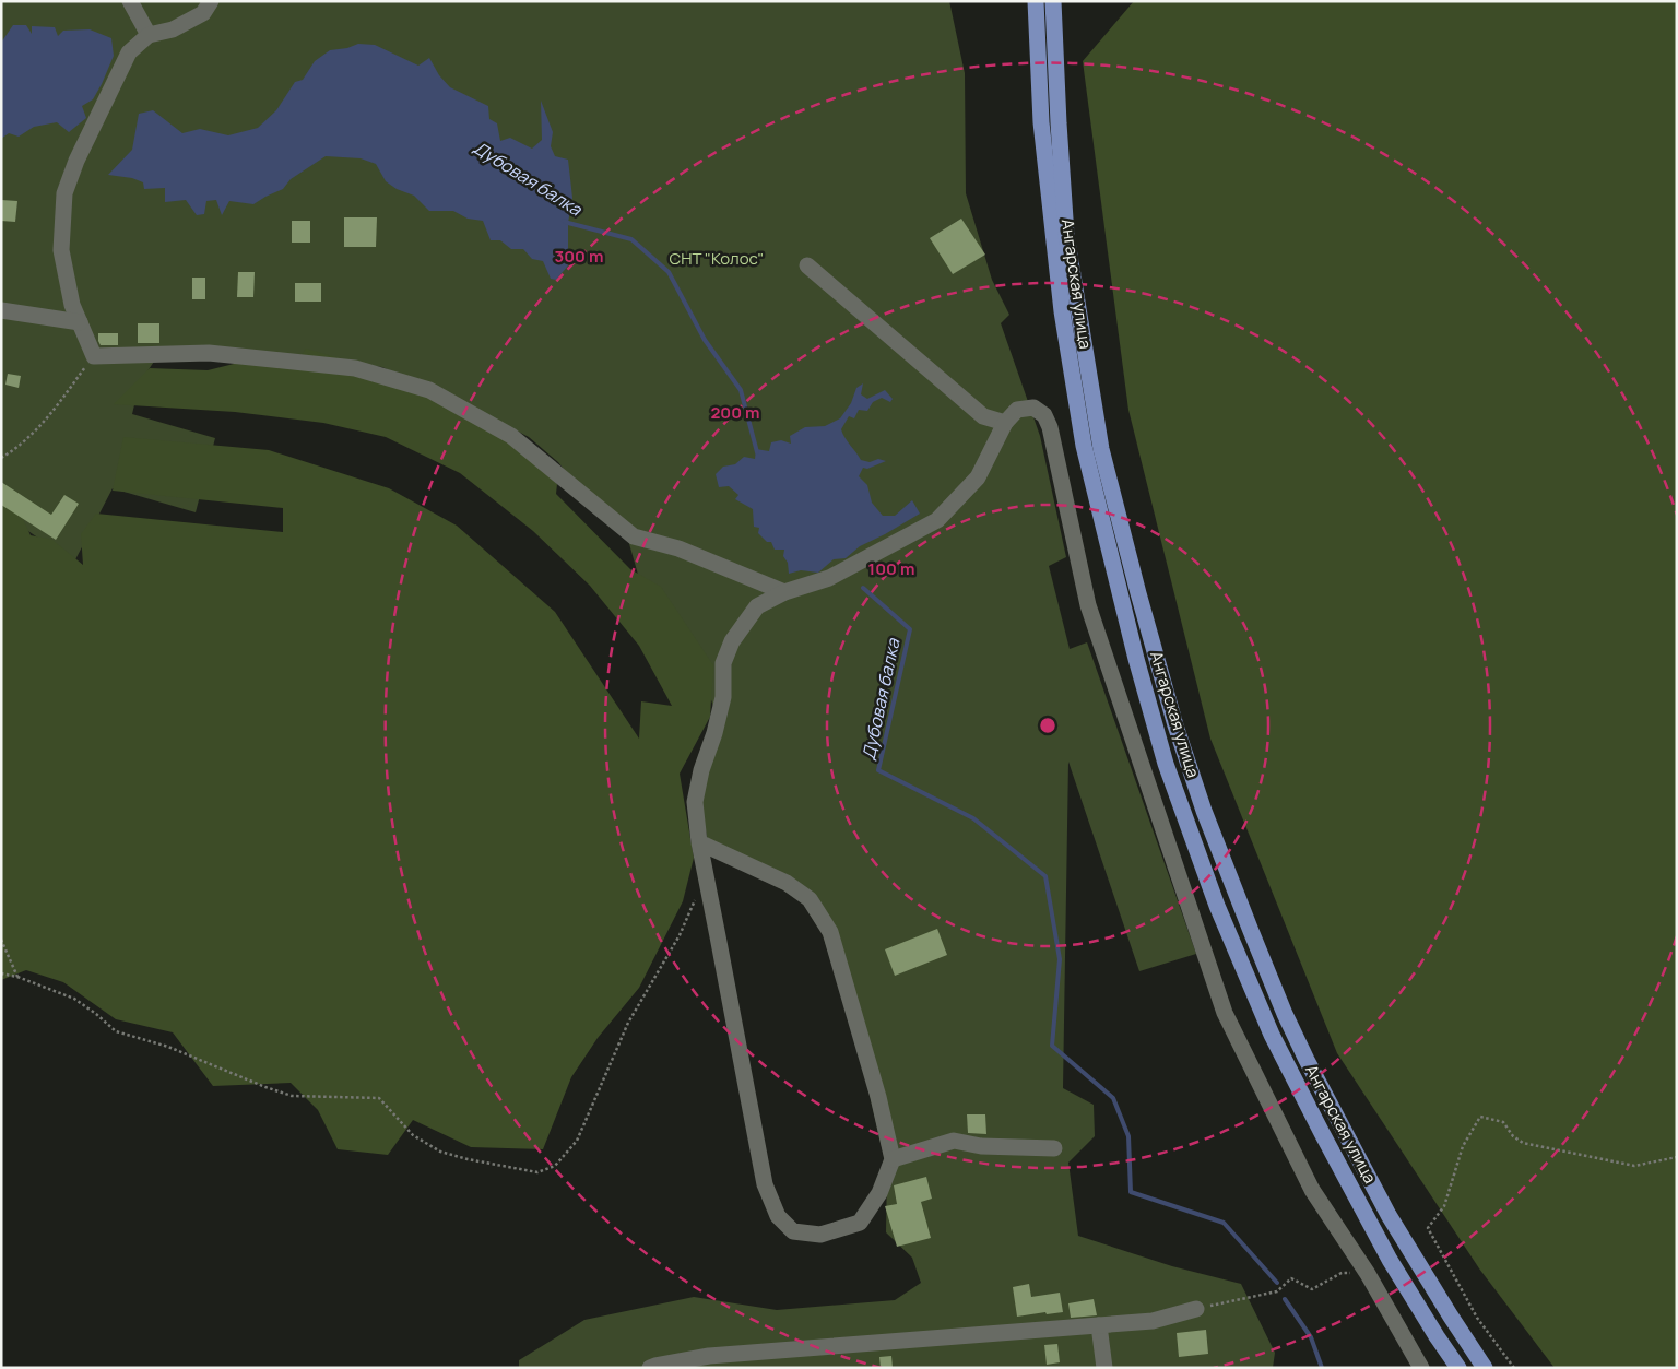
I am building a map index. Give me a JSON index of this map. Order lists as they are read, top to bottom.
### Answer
{
  "streets": {
    "main road": ["Ангарская улица"]
  },
  "water": ["Дубовая балка"],
  "parks": ["СНТ \"Колос\""],
  "rings": ["300 m", "200 m", "100 m"]
}
